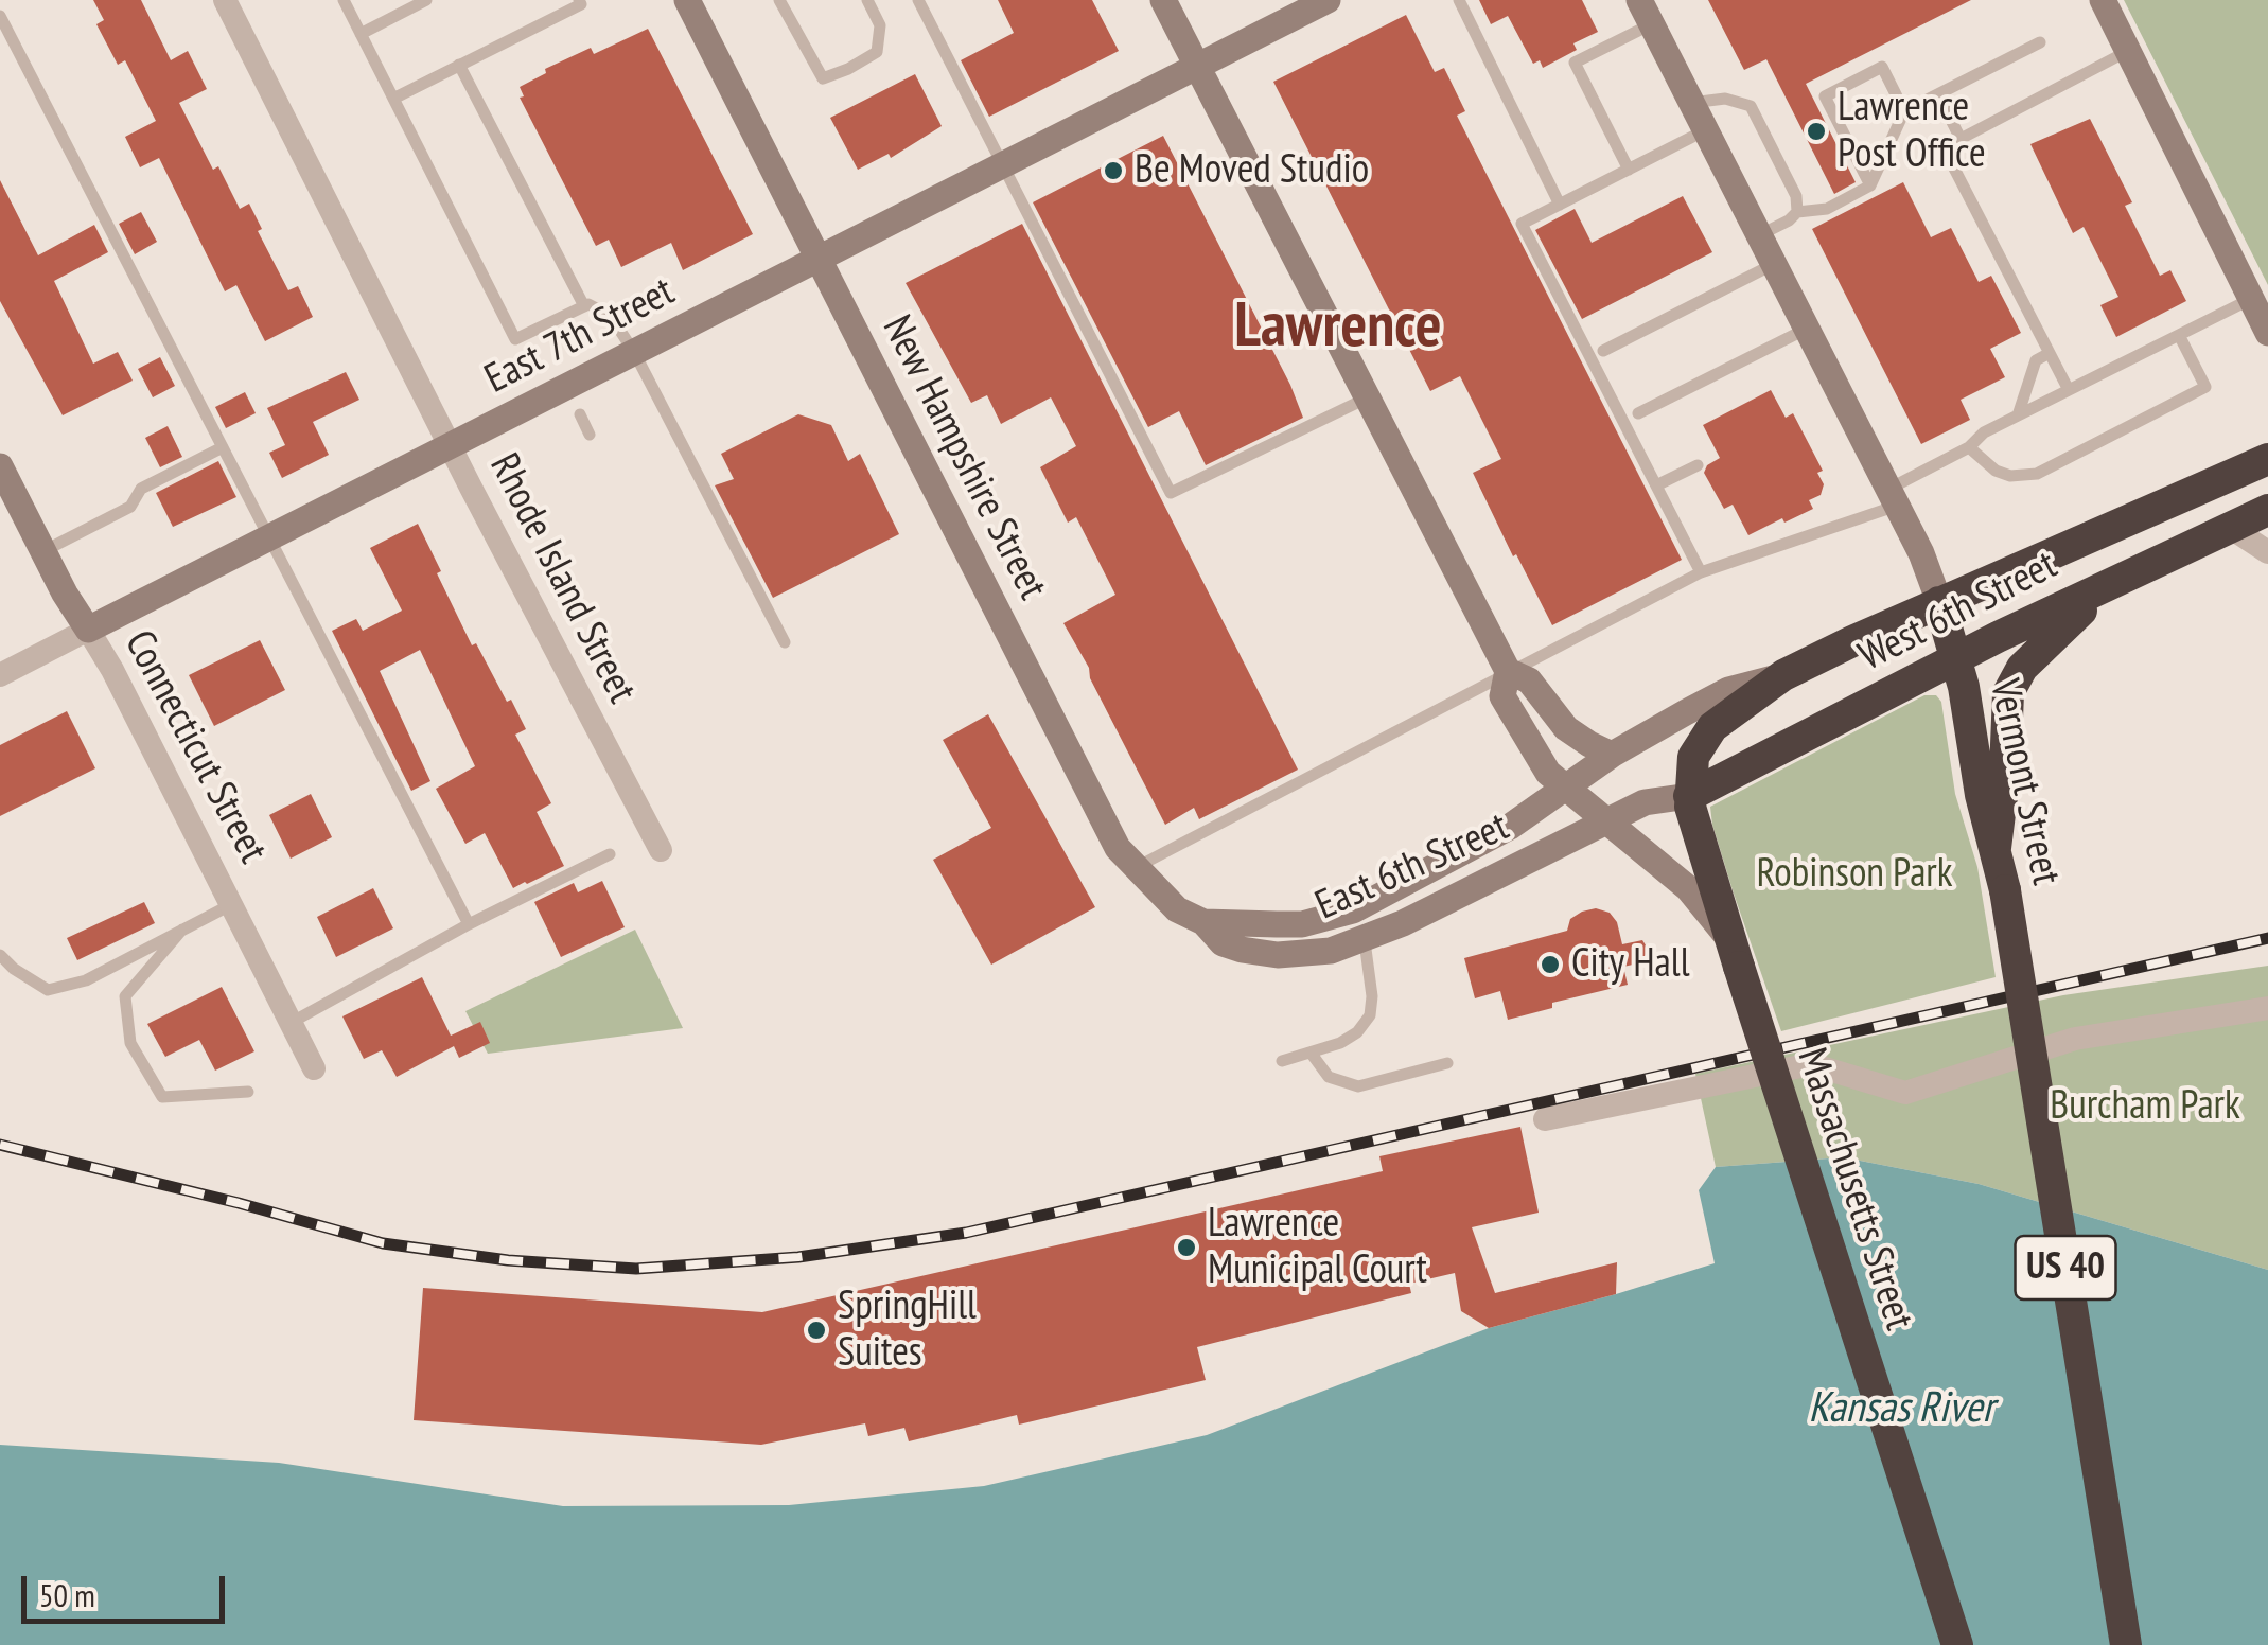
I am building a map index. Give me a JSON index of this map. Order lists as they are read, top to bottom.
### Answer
{
  "streets": {
    "highway": [
      "West 6th Street",
      "Vermont Street",
      "Massachusetts Street",
      "US 40"
    ],
    "street": [
      "East 7th Street",
      "New Hampshire Street",
      "Rhode Island Street",
      "Connecticut Street",
      "East 6th Street"
    ]
  },
  "crossings": [
    ["East 7th Street", "New Hampshire Street"],
    ["East 7th Street", "Rhode Island Street"],
    ["East 7th Street", "Connecticut Street"],
    ["East 7th Street", "Massachusetts Street"],
    ["New Hampshire Street", "East 6th Street"],
    ["West 6th Street", "Vermont Street"],
    ["West 6th Street", "East 6th Street"],
    ["West 6th Street", "Massachusetts Street"],
    ["West 6th Street", "US 40"],
    ["Vermont Street", "US 40"],
    ["East 6th Street", "Massachusetts Street"]
  ],
  "districts": ["Lawrence"],
  "water": ["Kansas River"],
  "parks": ["Robinson Park", "Burcham Park"],
  "places": [
    "Lawrence Post Office",
    "Be Moved Studio",
    "City Hall",
    "Lawrence Municipal Court",
    "SpringHill Suites"
  ],
  "scale_bar": "50 m"
}
